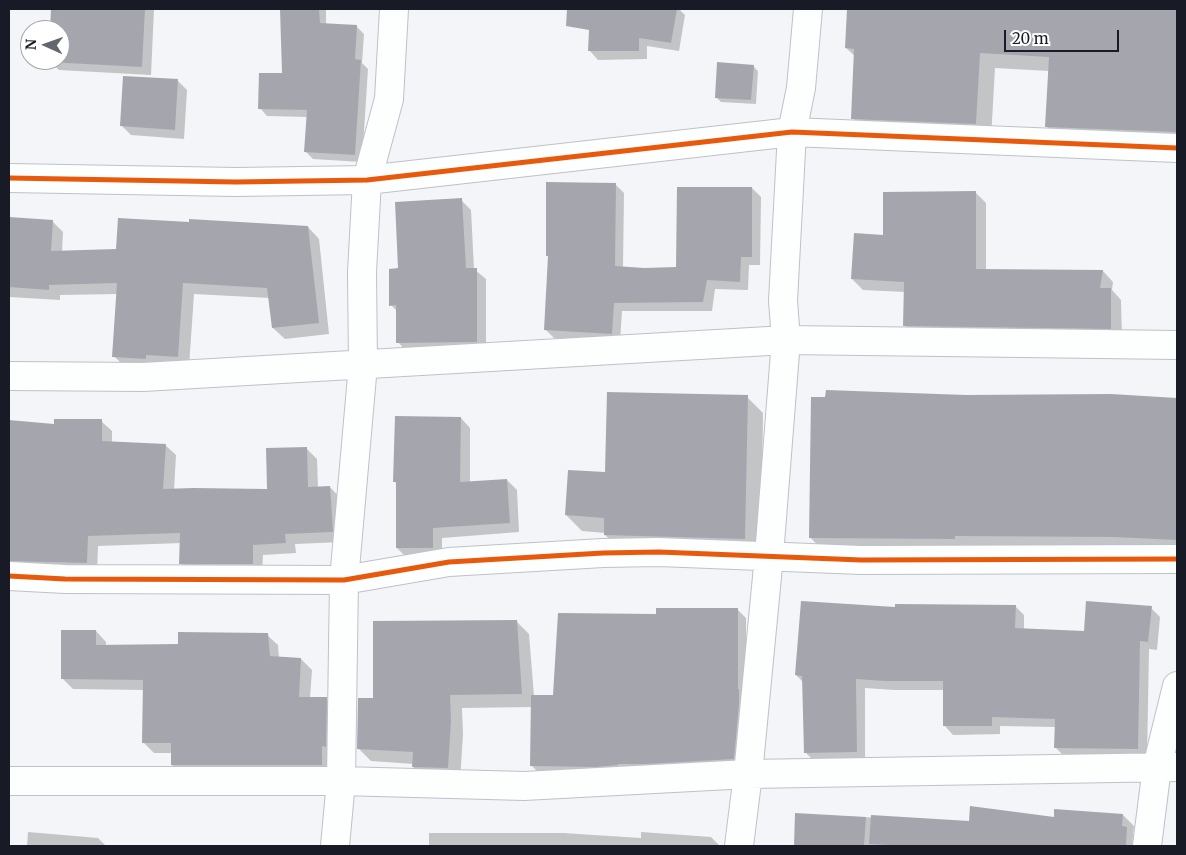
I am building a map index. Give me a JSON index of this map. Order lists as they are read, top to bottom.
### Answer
{
  "scale_bar": "20 m",
  "north": "left"
}
